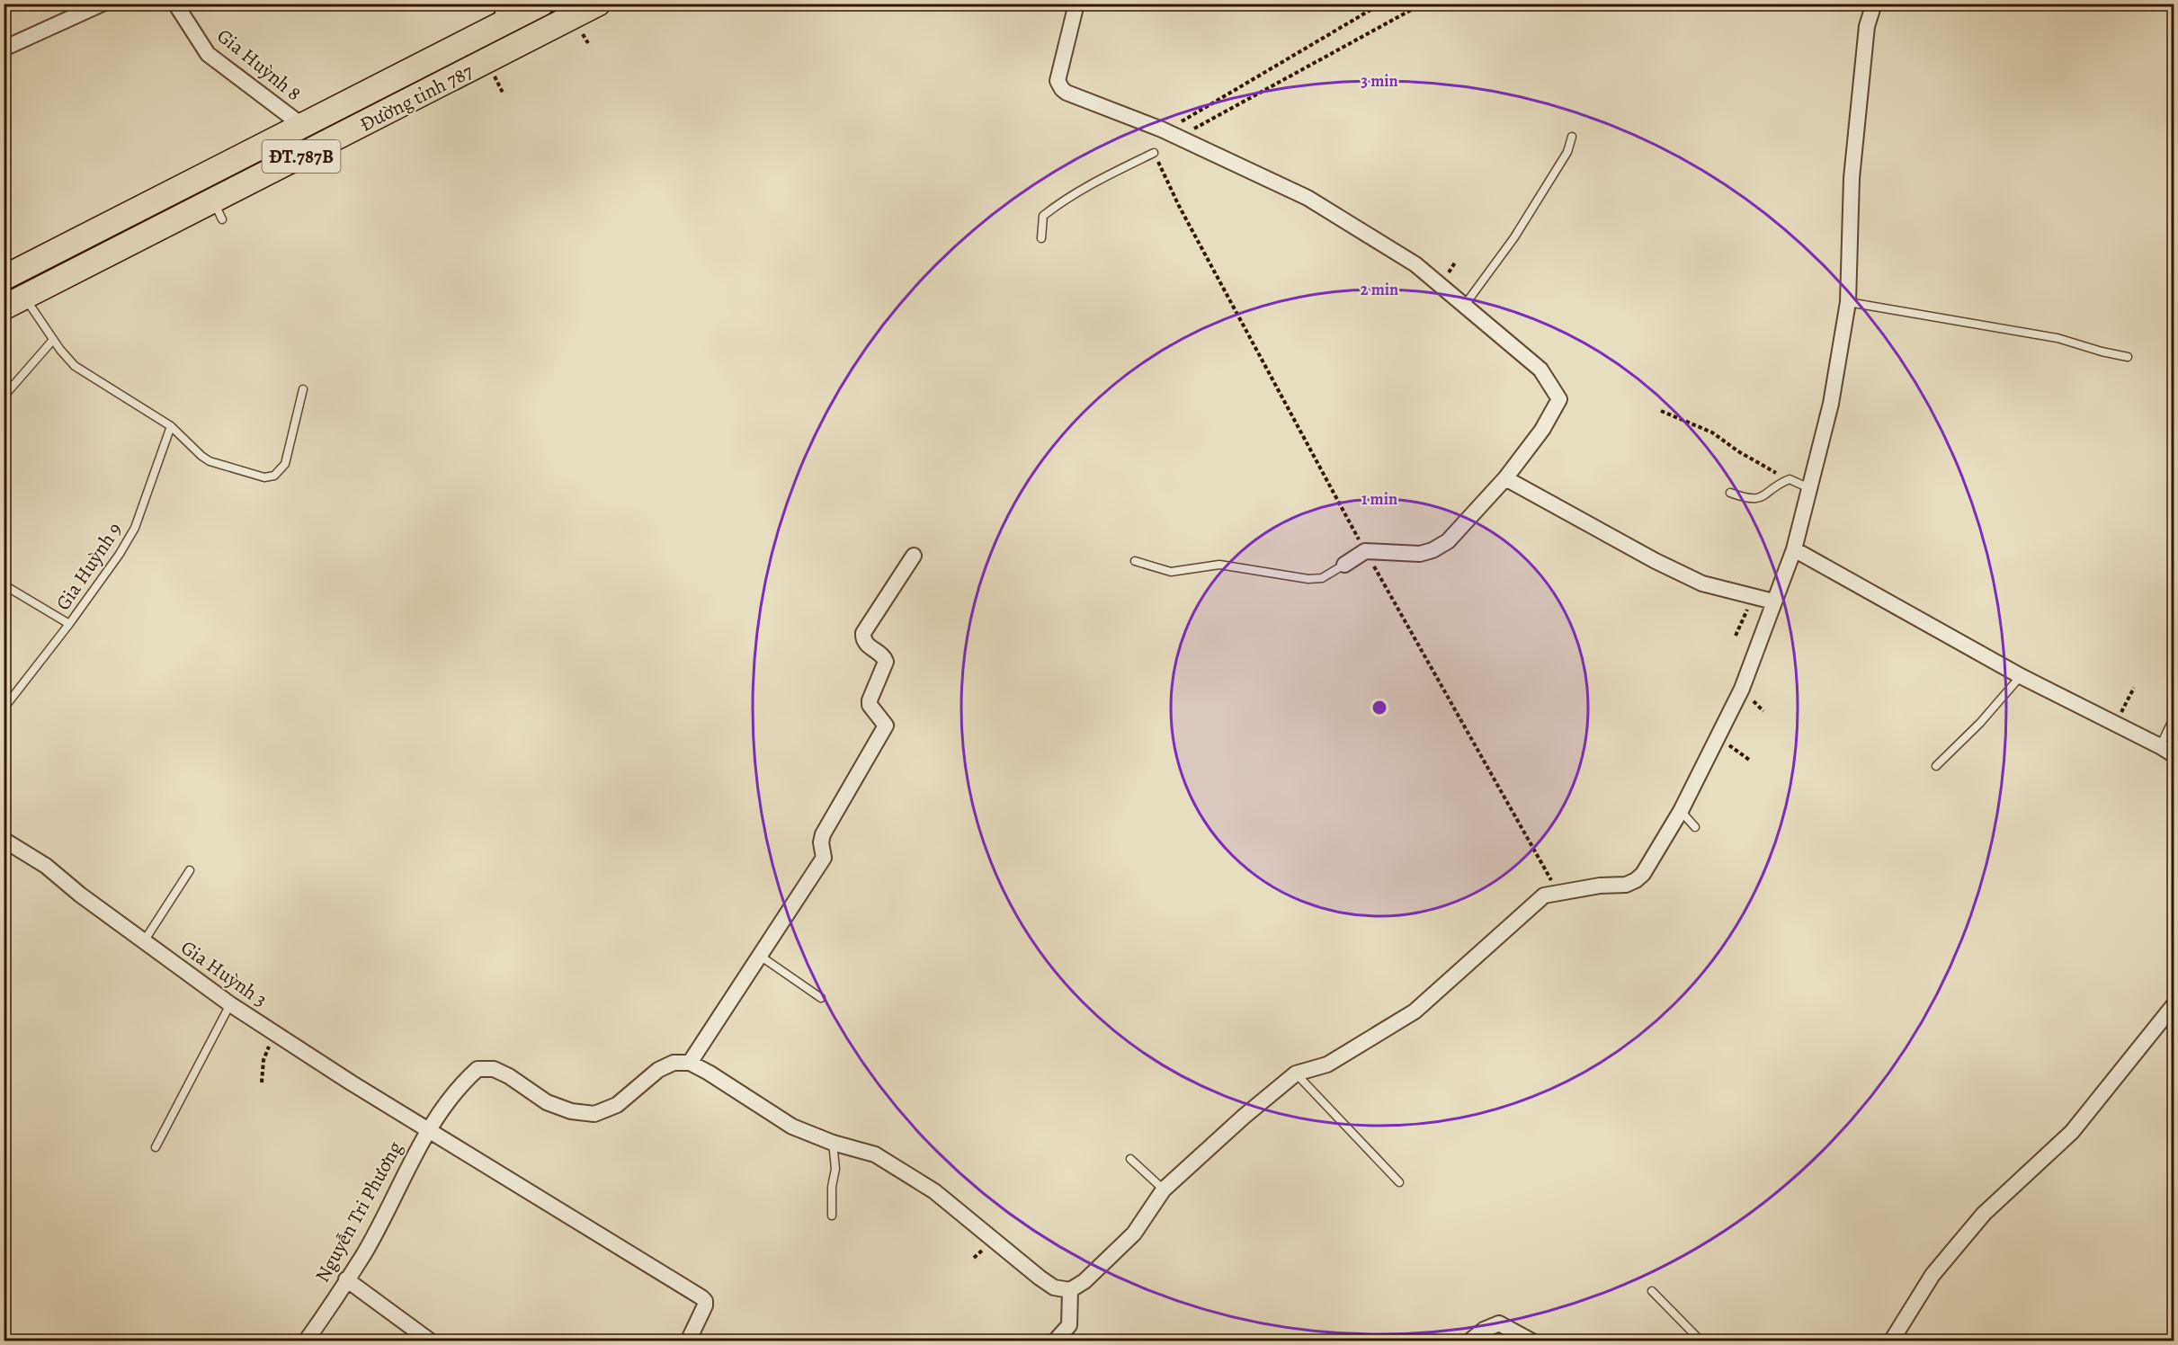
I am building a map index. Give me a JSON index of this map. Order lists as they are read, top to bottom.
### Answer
{
  "streets": {
    "main road": ["Đường tỉnh 787", "ĐT.787B"],
    "street": ["Gia Huỳnh 8", "Gia Huỳnh 3", "Nguyễn Tri Phương"],
    "lane": ["Gia Huỳnh 9"]
  },
  "crossings": [
    ["Gia Huỳnh 8", "Đường tỉnh 787"],
    ["Gia Huỳnh 3", "Nguyễn Tri Phương"]
  ],
  "rings": ["3 min", "2 min", "1 min"]
}
